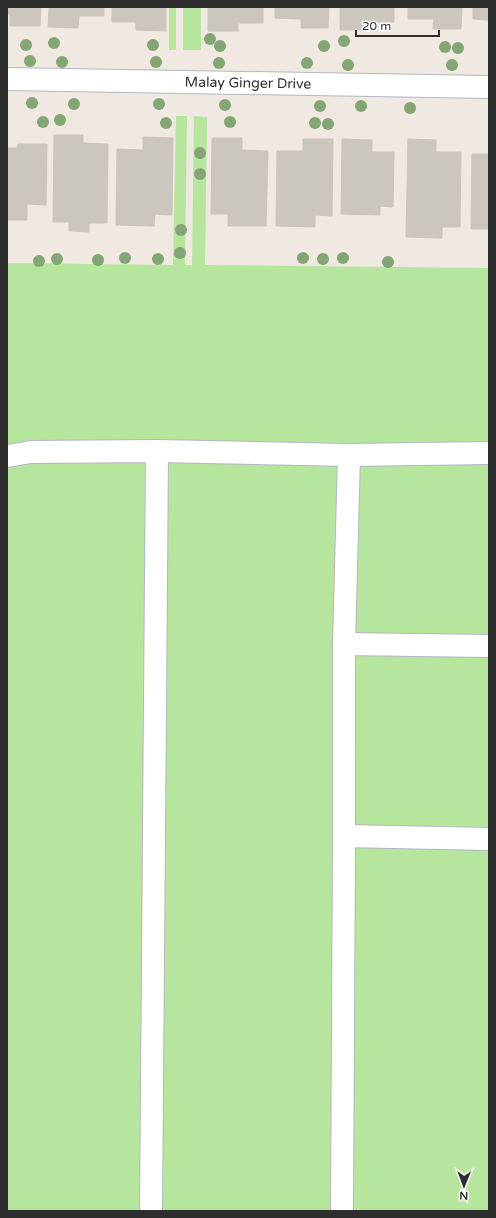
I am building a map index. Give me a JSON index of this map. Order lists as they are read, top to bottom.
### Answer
{
  "streets": {
    "street": ["Malay Ginger Drive"]
  },
  "scale_bar": "20 m",
  "north": "bottom"
}
